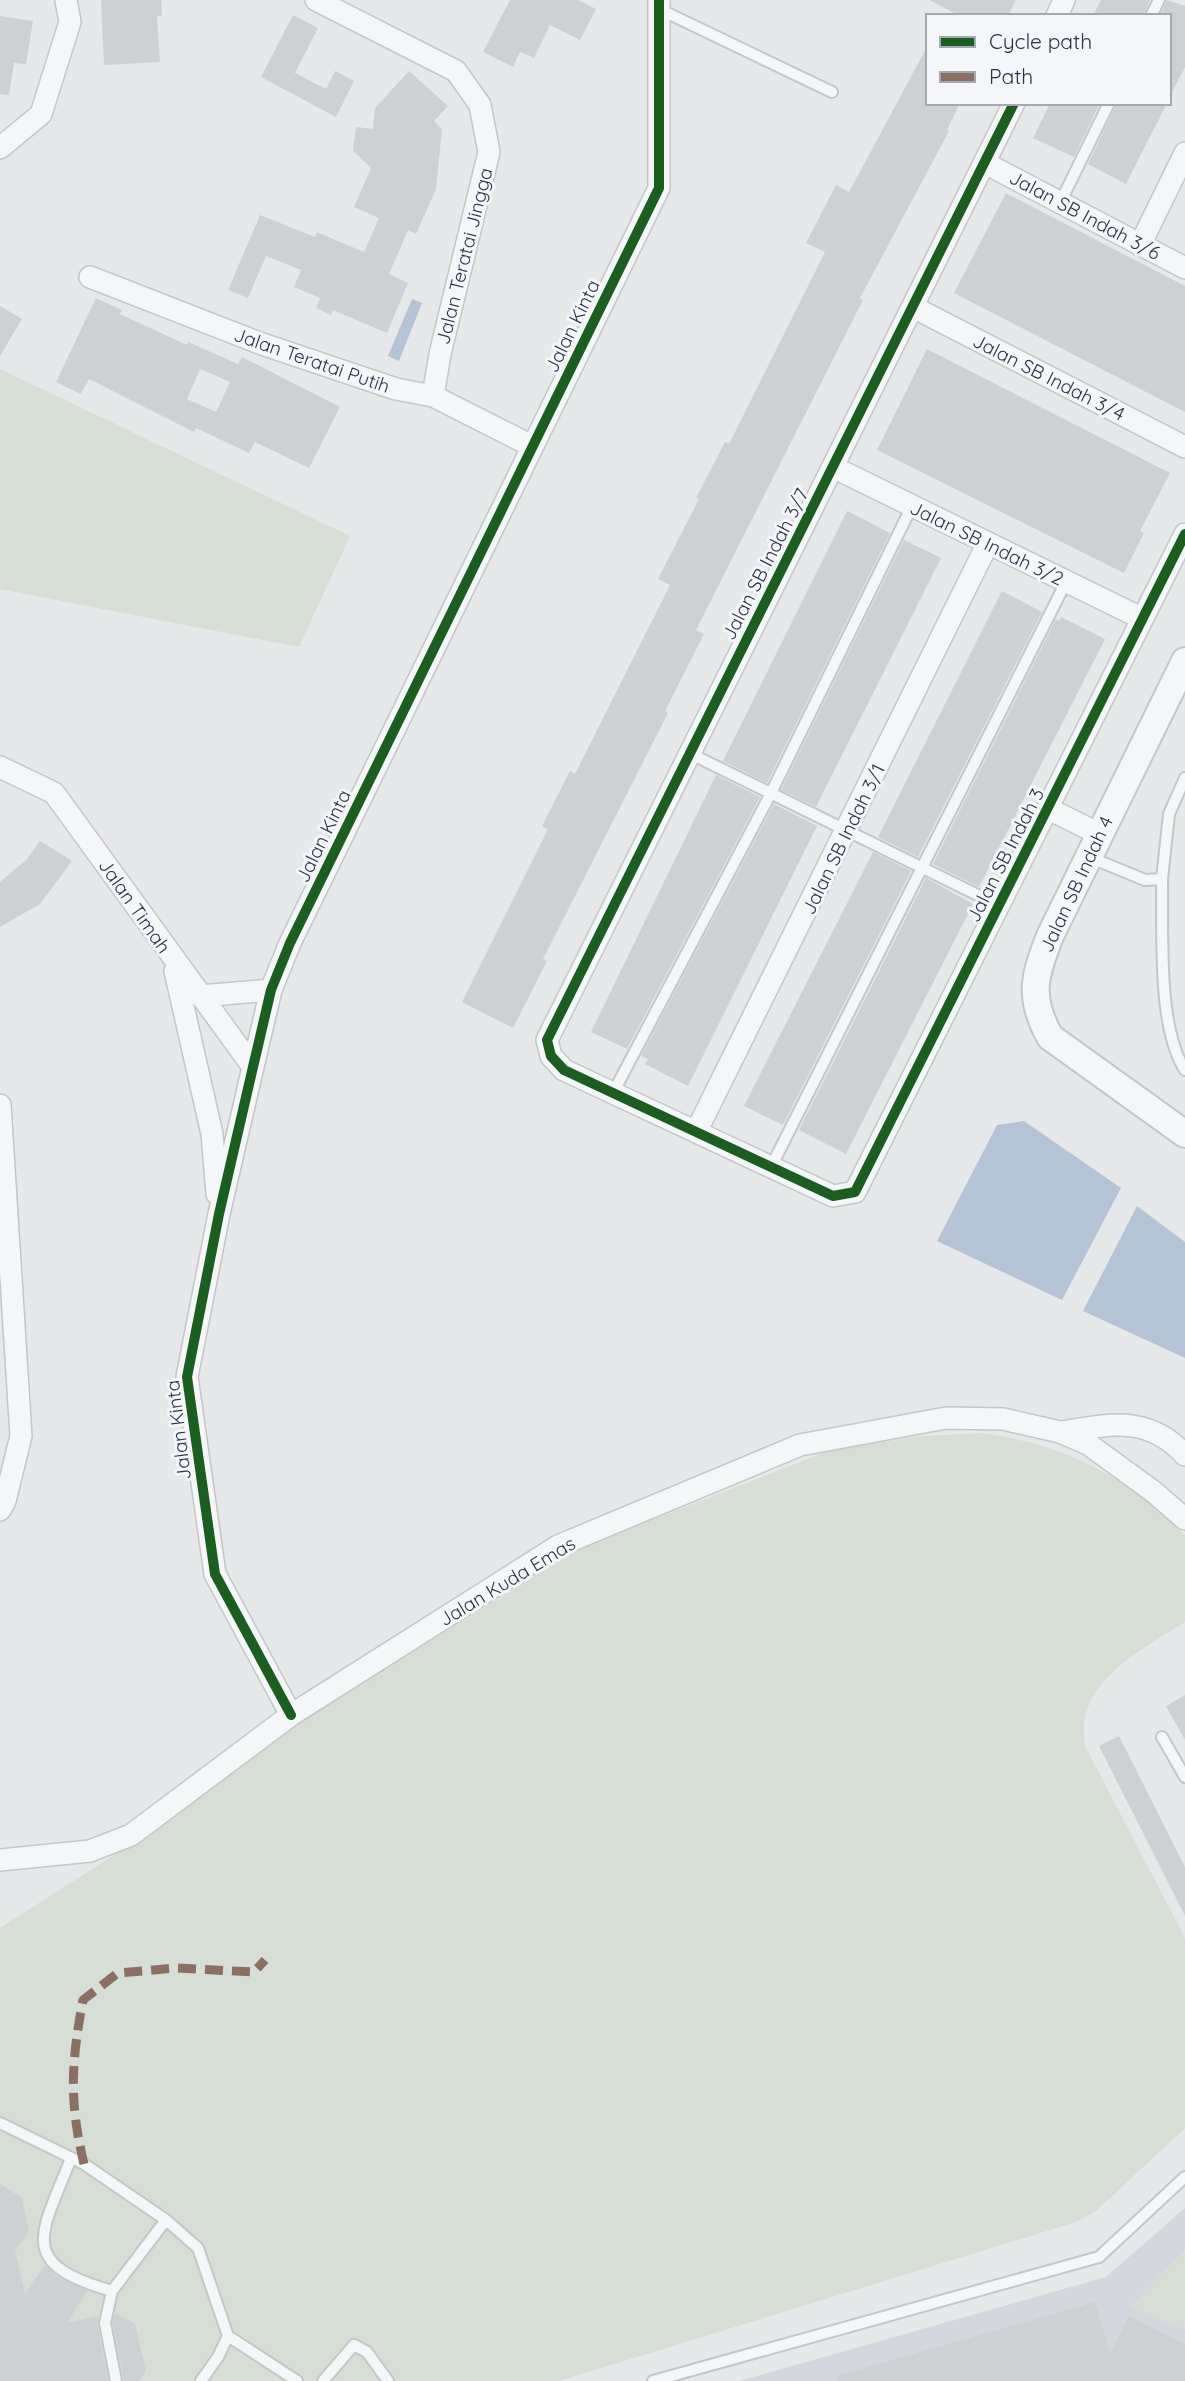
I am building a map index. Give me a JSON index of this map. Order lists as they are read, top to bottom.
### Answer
{
  "streets": {
    "street": [
      "Jalan SB Indah 3/6",
      "Jalan Teratai Jingga",
      "Jalan Kinta",
      "Jalan Teratai Putih",
      "Jalan SB Indah 3/4",
      "Jalan SB Indah 3/2",
      "Jalan SB Indah 3/7",
      "Jalan SB Indah 3/1",
      "Jalan SB Indah 3",
      "Jalan SB Indah 4",
      "Jalan Timah",
      "Jalan Kuda Emas"
    ]
  },
  "crossings": [
    ["Jalan SB Indah 3/6", "Jalan SB Indah 3/7"],
    ["Jalan Teratai Jingga", "Jalan Teratai Putih"],
    ["Jalan Kinta", "Jalan Teratai Putih"],
    ["Jalan Kinta", "Jalan Timah"],
    ["Jalan Kinta", "Jalan Kuda Emas"],
    ["Jalan SB Indah 3/4", "Jalan SB Indah 3/7"],
    ["Jalan SB Indah 3/2", "Jalan SB Indah 3/7"],
    ["Jalan SB Indah 3/2", "Jalan SB Indah 3/1"],
    ["Jalan SB Indah 3/2", "Jalan SB Indah 3"]
  ],
  "legend": ["Cycle path", "Path"]
}
